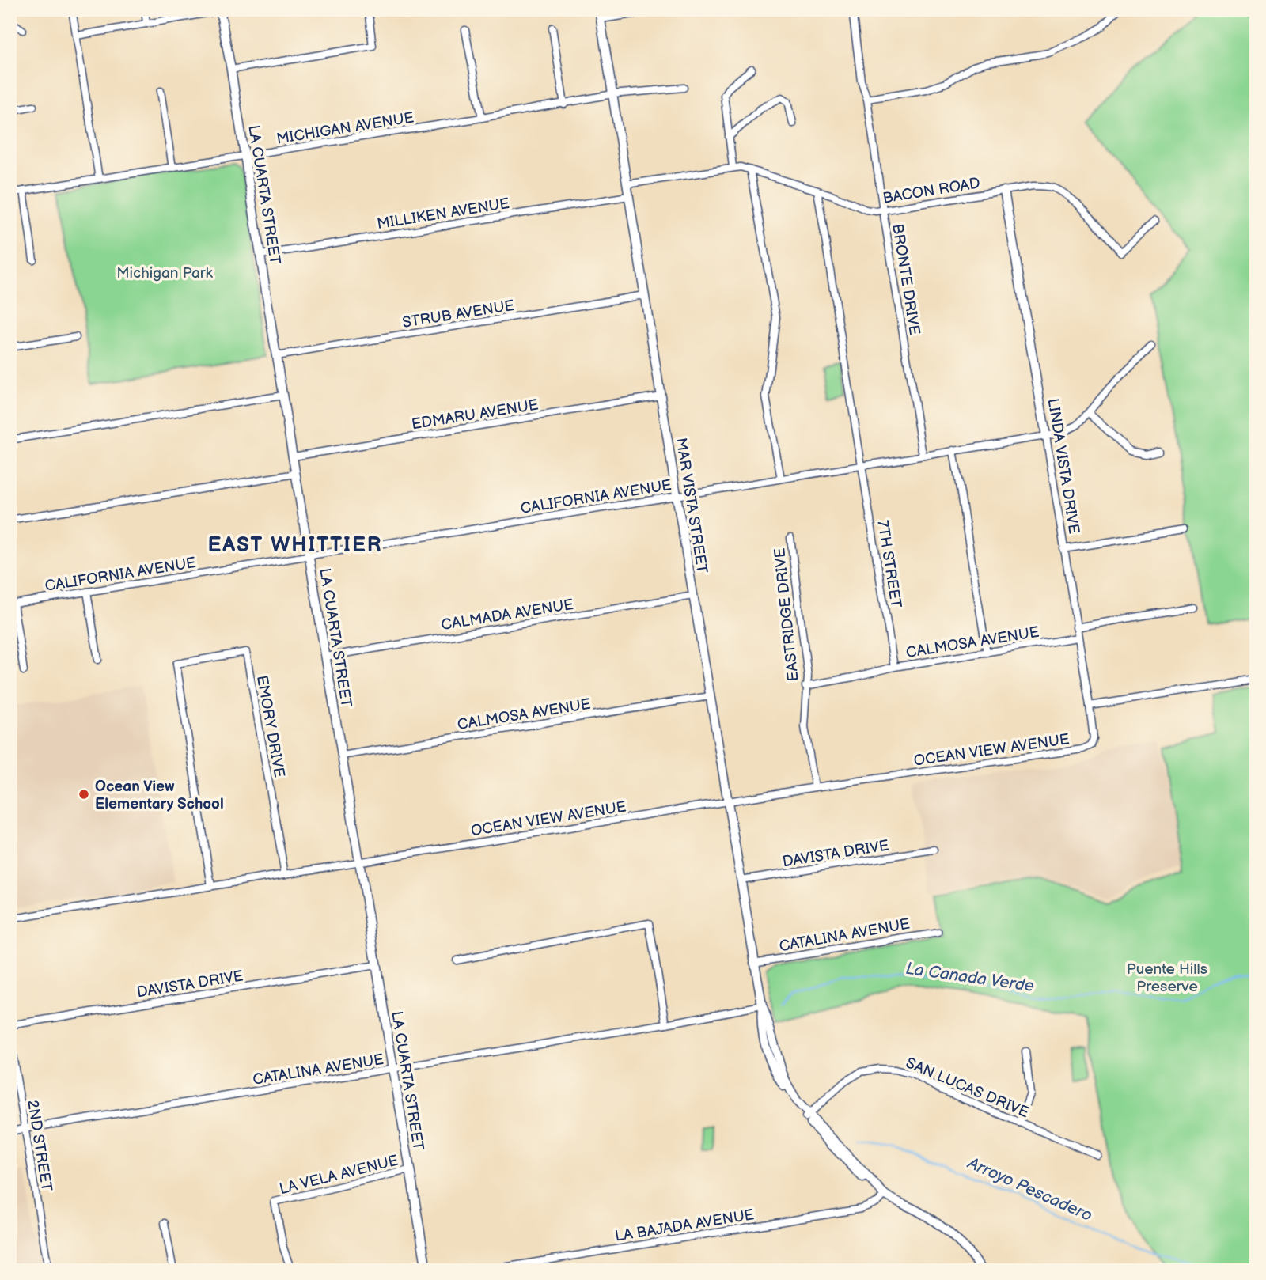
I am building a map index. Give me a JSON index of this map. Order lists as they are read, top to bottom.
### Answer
{
  "streets": {
    "street": [
      "MICHIGAN AVENUE",
      "BACON ROAD",
      "LA CUARTA STREET",
      "MILLIKEN AVENUE",
      "BRONTE DRIVE",
      "STRUB AVENUE",
      "EDMARU AVENUE",
      "LINDA VISTA DRIVE",
      "CALIFORNIA AVENUE",
      "MAR VISTA STREET",
      "7TH STREET",
      "CALMADA AVENUE",
      "EASTRIDGE DRIVE",
      "CALMOSA AVENUE",
      "EMORY DRIVE",
      "OCEAN VIEW AVENUE",
      "DAVISTA DRIVE",
      "CATALINA AVENUE",
      "SAN LUCAS DRIVE",
      "2ND STREET",
      "LA VELA AVENUE",
      "LA BAJADA AVENUE"
    ]
  },
  "crossings": [
    ["MICHIGAN AVENUE", "LA CUARTA STREET"],
    ["MICHIGAN AVENUE", "MAR VISTA STREET"],
    ["BACON ROAD", "BRONTE DRIVE"],
    ["BACON ROAD", "LINDA VISTA DRIVE"],
    ["BACON ROAD", "MAR VISTA STREET"],
    ["BACON ROAD", "7TH STREET"],
    ["LA CUARTA STREET", "MILLIKEN AVENUE"],
    ["LA CUARTA STREET", "STRUB AVENUE"],
    ["LA CUARTA STREET", "EDMARU AVENUE"],
    ["LA CUARTA STREET", "CALIFORNIA AVENUE"],
    ["LA CUARTA STREET", "CALMADA AVENUE"],
    ["LA CUARTA STREET", "CALMOSA AVENUE"],
    ["LA CUARTA STREET", "OCEAN VIEW AVENUE"],
    ["LA CUARTA STREET", "DAVISTA DRIVE"],
    ["LA CUARTA STREET", "CATALINA AVENUE"],
    ["LA CUARTA STREET", "LA VELA AVENUE"],
    ["MILLIKEN AVENUE", "MAR VISTA STREET"],
    ["BRONTE DRIVE", "CALIFORNIA AVENUE"],
    ["STRUB AVENUE", "MAR VISTA STREET"],
    ["EDMARU AVENUE", "MAR VISTA STREET"],
    ["LINDA VISTA DRIVE", "CALIFORNIA AVENUE"],
    ["LINDA VISTA DRIVE", "CALMOSA AVENUE"],
    ["LINDA VISTA DRIVE", "OCEAN VIEW AVENUE"],
    ["CALIFORNIA AVENUE", "MAR VISTA STREET"],
    ["CALIFORNIA AVENUE", "7TH STREET"],
    ["MAR VISTA STREET", "CALMADA AVENUE"],
    ["MAR VISTA STREET", "CALMOSA AVENUE"],
    ["MAR VISTA STREET", "OCEAN VIEW AVENUE"],
    ["MAR VISTA STREET", "DAVISTA DRIVE"],
    ["MAR VISTA STREET", "CATALINA AVENUE"],
    ["MAR VISTA STREET", "SAN LUCAS DRIVE"],
    ["MAR VISTA STREET", "LA BAJADA AVENUE"],
    ["7TH STREET", "CALMOSA AVENUE"],
    ["EASTRIDGE DRIVE", "CALMOSA AVENUE"],
    ["EASTRIDGE DRIVE", "OCEAN VIEW AVENUE"],
    ["EMORY DRIVE", "OCEAN VIEW AVENUE"],
    ["CATALINA AVENUE", "2ND STREET"]
  ],
  "districts": ["EAST WHITTIER"],
  "water": ["La Canada Verde", "Arroyo Pescadero"],
  "parks": ["Michigan Park", "Puente Hills Preserve"],
  "places": ["Ocean View Elementary School"]
}
